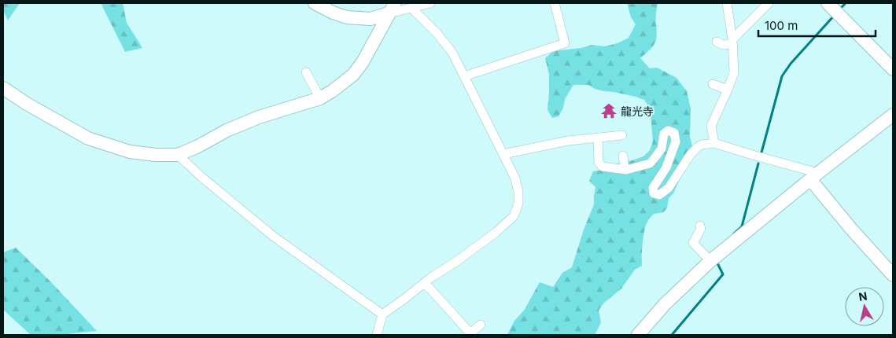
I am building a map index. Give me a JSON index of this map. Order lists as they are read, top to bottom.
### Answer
{
  "places": {
    "temple": ["龍光寺"]
  },
  "scale_bar": "100 m",
  "north": "top"
}
